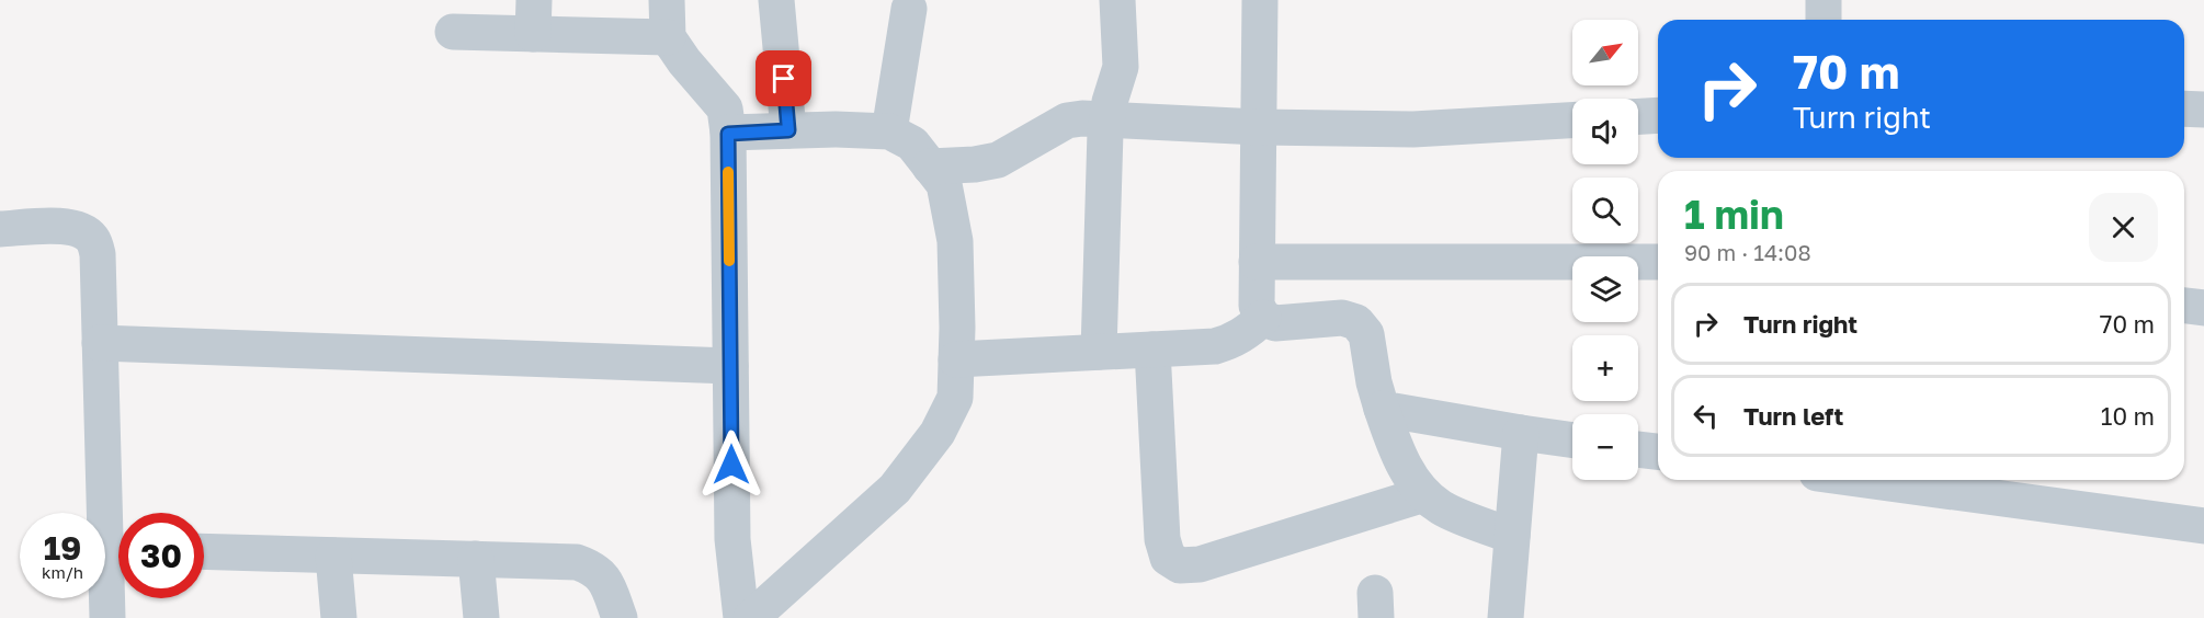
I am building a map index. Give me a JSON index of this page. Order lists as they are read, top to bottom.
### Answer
{
  "north": "top right",
  "page": {
    "map_buttons": ["+", "−"],
    "turn": ["70 m", "Turn right"],
    "heading": ["1 min", "90 m · 14:08"],
    "list": [
      {
        "name": "Turn right",
        "value": "70 m"
      },
      {
        "name": "Turn left",
        "value": "10 m"
      }
    ],
    "speed": "19 km/h",
    "limit": "30"
  }
}
